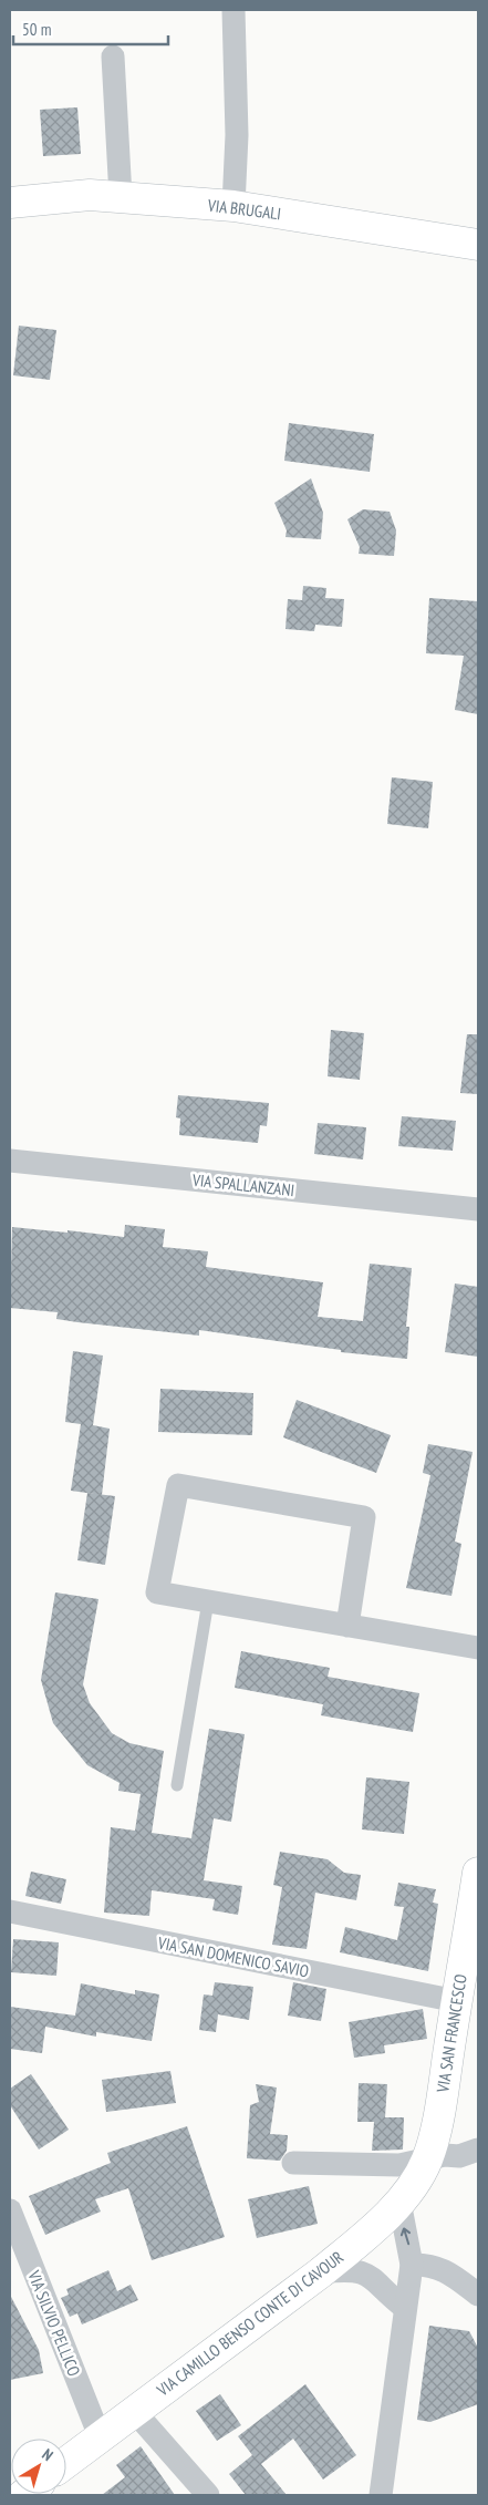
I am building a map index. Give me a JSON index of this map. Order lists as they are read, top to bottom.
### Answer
{
  "streets": {
    "street": [
      "VIA BRUGALI",
      "VIA SPALLANZANI",
      "VIA SAN DOMENICO SAVIO",
      "VIA SAN FRANCESCO",
      "VIA SILVIO PELLICO",
      "VIA CAMILLO BENSO CONTE DI CAVOUR"
    ]
  },
  "crossings": [
    ["VIA SAN DOMENICO SAVIO", "VIA SAN FRANCESCO"],
    ["VIA SAN FRANCESCO", "VIA CAMILLO BENSO CONTE DI CAVOUR"],
    ["VIA SILVIO PELLICO", "VIA CAMILLO BENSO CONTE DI CAVOUR"]
  ],
  "scale_bar": "50 m",
  "north": "top right"
}
